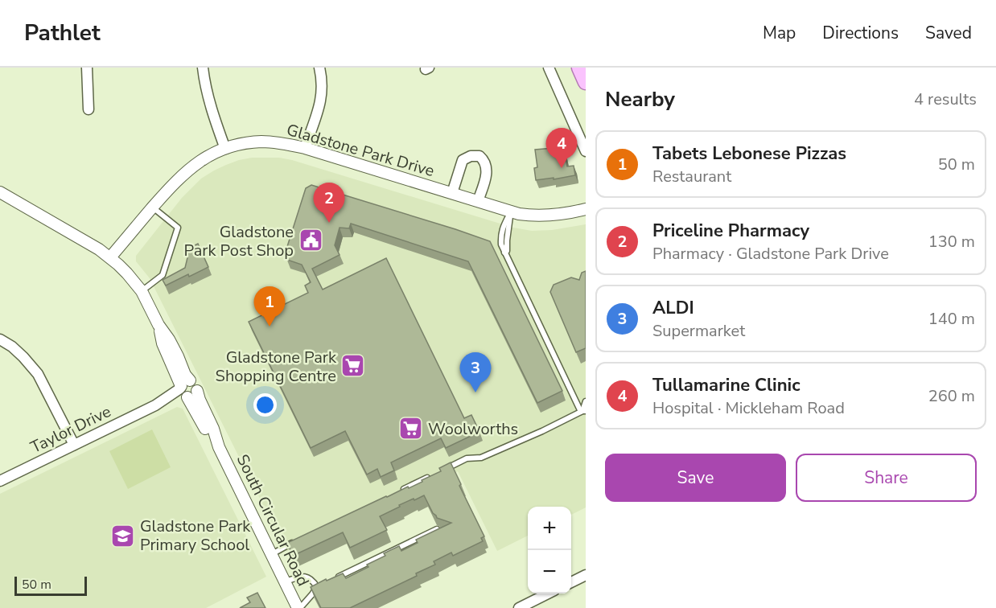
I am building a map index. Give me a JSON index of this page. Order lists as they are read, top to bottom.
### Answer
{
  "streets": {
    "street": ["Gladstone Park Drive", "Taylor Drive", "South Circular Road"]
  },
  "crossings": [
    ["Gladstone Park Drive", "South Circular Road"],
    ["Taylor Drive", "South Circular Road"]
  ],
  "places": {
    "public building": ["Gladstone Park Post Shop"],
    "supermarket": ["Gladstone Park Shopping Centre", "Woolworths"],
    "school or university": ["Gladstone Park Primary School"]
  },
  "scale_bar": "50 m",
  "page": {
    "header": "Pathlet",
    "nav": ["Map", "Directions", "Saved"],
    "heading": ["Nearby", "4 results"],
    "pins": [
      "4",
      "2",
      "1",
      "3"
    ],
    "list": [
      {
        "mark": "1",
        "name": "Tabets Lebonese Pizzas",
        "note": "Restaurant",
        "value": "50 m"
      },
      {
        "mark": "2",
        "name": "Priceline Pharmacy",
        "note": "Pharmacy · Gladstone Park Drive",
        "value": "130 m"
      },
      {
        "mark": "3",
        "name": "ALDI",
        "note": "Supermarket",
        "value": "140 m"
      },
      {
        "mark": "4",
        "name": "Tullamarine Clinic",
        "note": "Hospital · Mickleham Road",
        "value": "260 m"
      }
    ],
    "buttons": ["Save", "Share"],
    "map_buttons": ["+", "−"],
    "scale": "50 m"
  }
}
